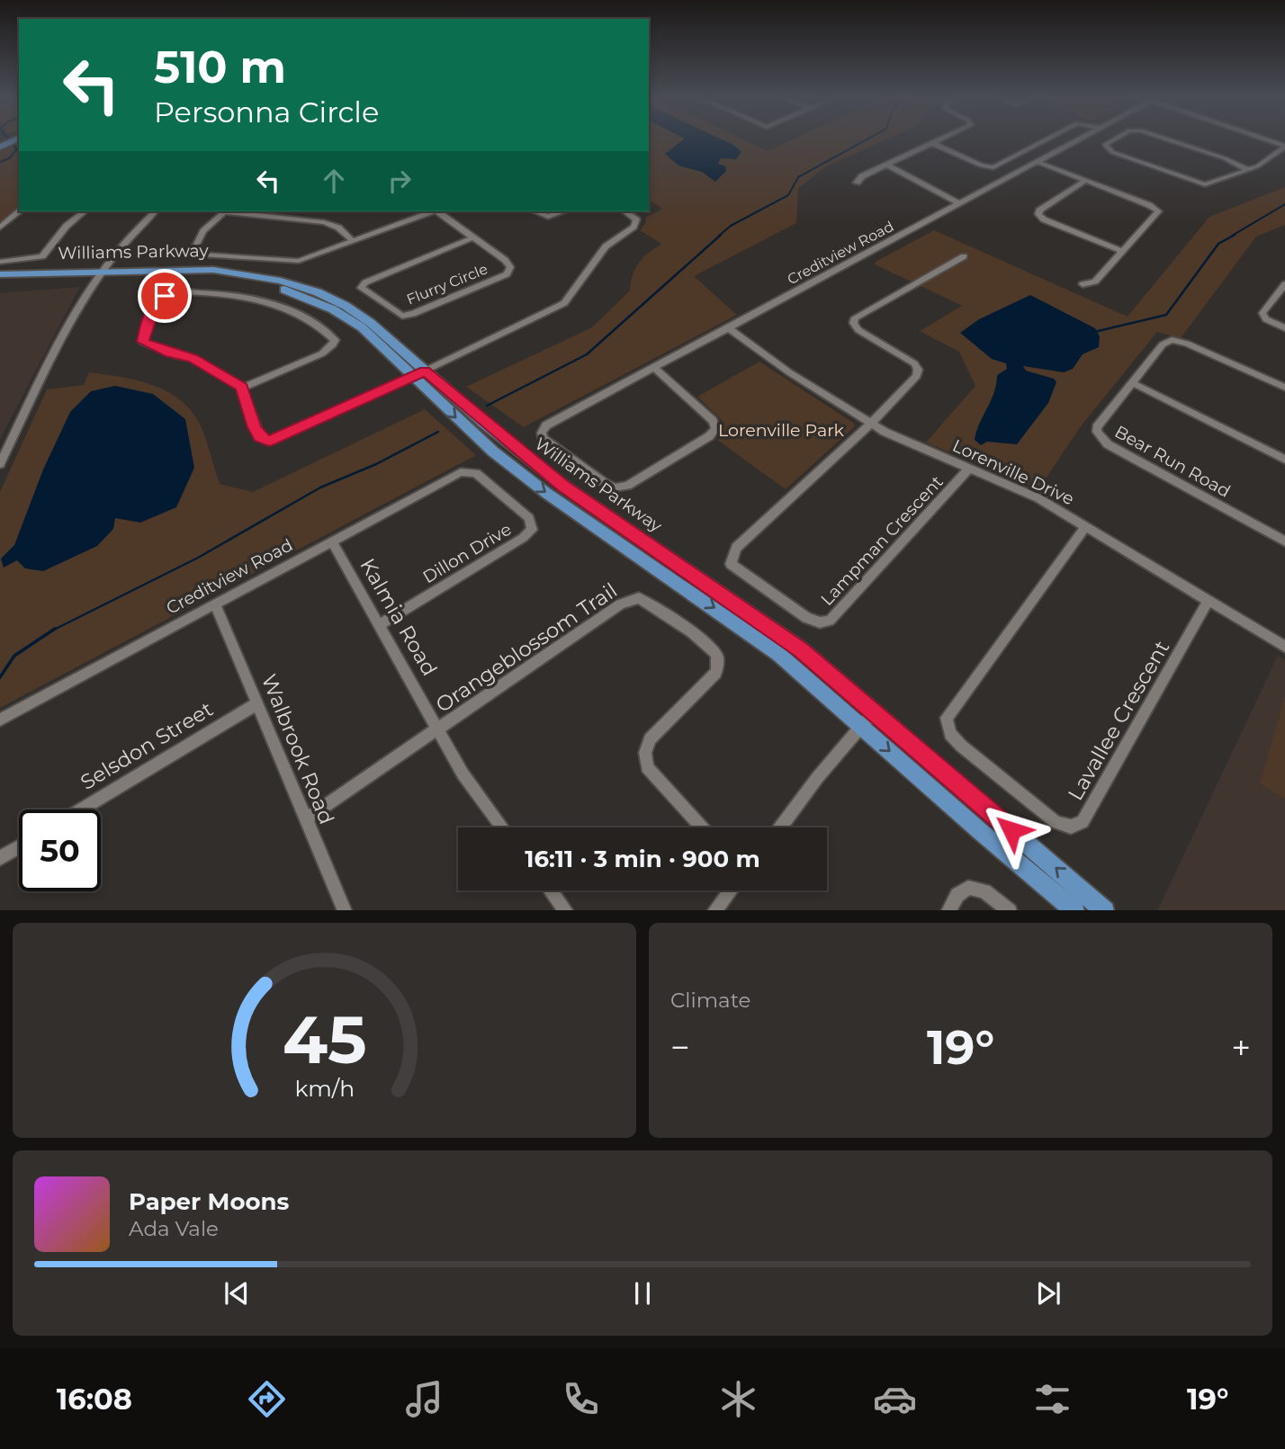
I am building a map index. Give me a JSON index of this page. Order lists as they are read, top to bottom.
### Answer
{
  "streets": {
    "main road": ["Williams Parkway"],
    "street": [
      "Creditview Road",
      "Flurry Circle",
      "Bear Run Road",
      "Lorenville Drive",
      "Lampman Crescent",
      "Dillon Drive",
      "Kalmia Road",
      "Orangeblossom Trail",
      "Lavallee Crescent",
      "Selsdon Street",
      "Walbrook Road"
    ]
  },
  "crossings": [
    ["Creditview Road", "Lorenville Drive"],
    ["Creditview Road", "Dillon Drive"],
    ["Creditview Road", "Kalmia Road"],
    ["Creditview Road", "Walbrook Road"],
    ["Lorenville Drive", "Lampman Crescent"],
    ["Lorenville Drive", "Lavallee Crescent"],
    ["Dillon Drive", "Kalmia Road"],
    ["Kalmia Road", "Orangeblossom Trail"],
    ["Orangeblossom Trail", "Walbrook Road"],
    ["Selsdon Street", "Walbrook Road"]
  ],
  "parks": ["Lorenville Park"],
  "page": {
    "turn": ["510 m", "Personna Circle"],
    "limit": "50",
    "trip": "16:11 · 3 min · 900 m",
    "tile": "Climate",
    "heat": ["−", "19°", "+"],
    "song": ["Paper Moons", "Ada Vale"],
    "tabs": ["16:08", "19°"],
    "gauge": ["45", "km/h"]
  }
}
